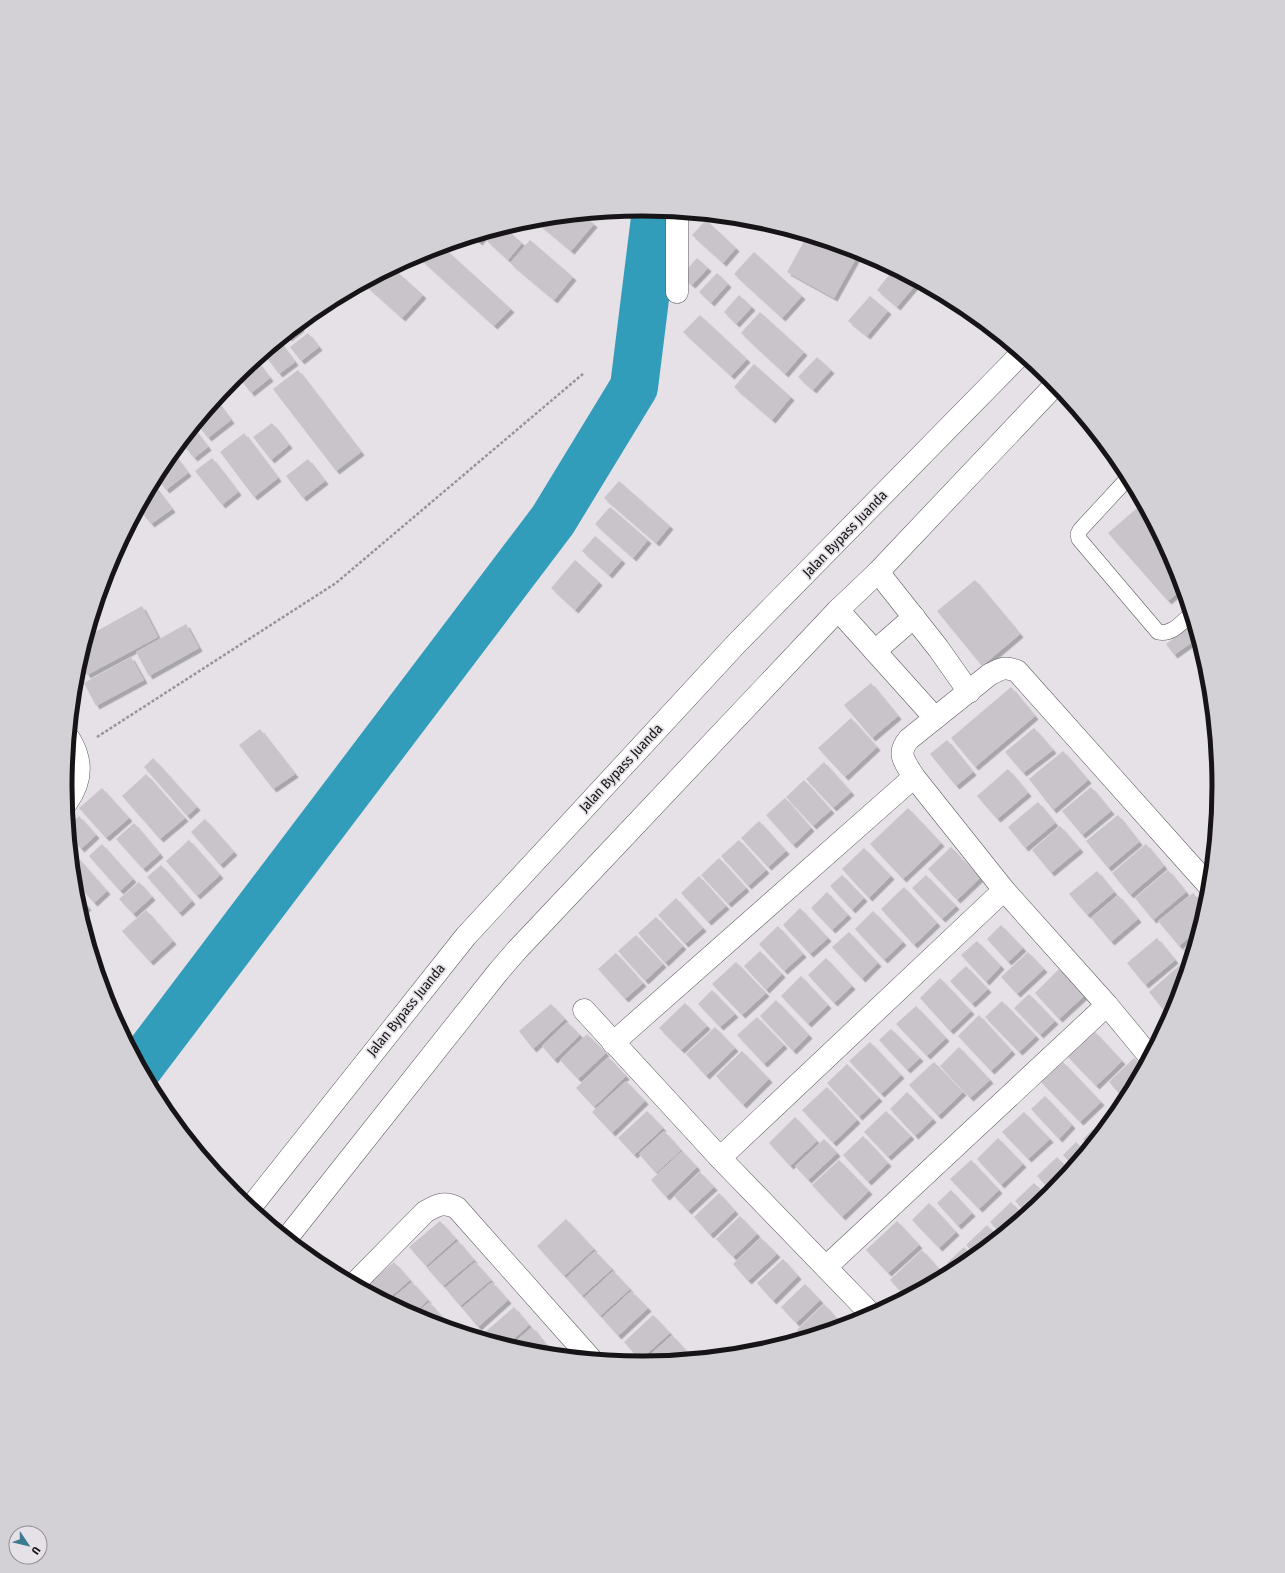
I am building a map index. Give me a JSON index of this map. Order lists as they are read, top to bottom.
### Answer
{
  "streets": {
    "street": ["Jalan Bypass Juanda"]
  },
  "north": "bottom right"
}
